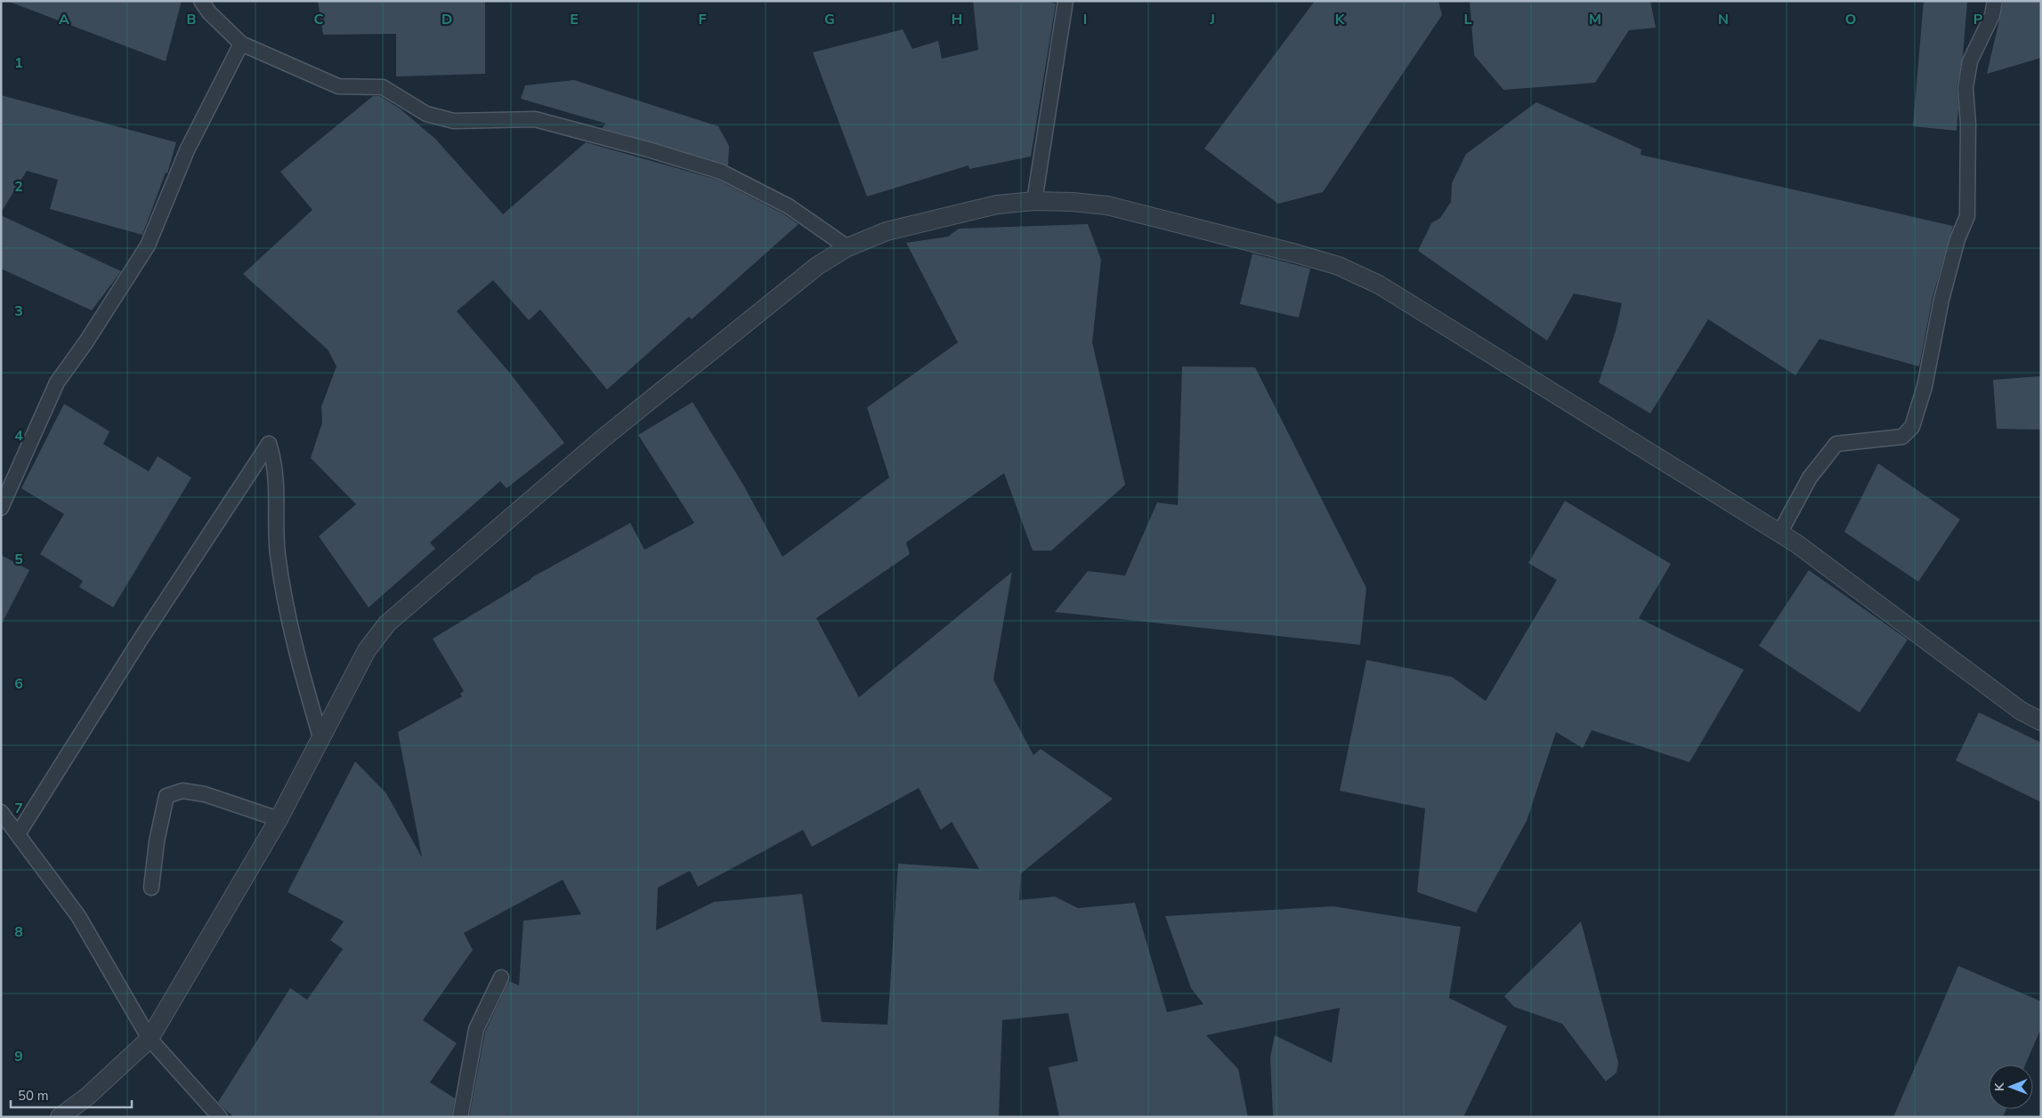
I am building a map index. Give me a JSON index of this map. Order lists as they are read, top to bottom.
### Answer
{
  "scale_bar": "50 m",
  "north": "left",
  "grid": {
    "columns": [
      "A",
      "B",
      "C",
      "D",
      "E",
      "F",
      "G",
      "H",
      "I",
      "J",
      "K",
      "L",
      "M",
      "N",
      "O",
      "P"
    ],
    "rows": [
      "1",
      "2",
      "3",
      "4",
      "5",
      "6",
      "7",
      "8",
      "9"
    ]
  }
}
